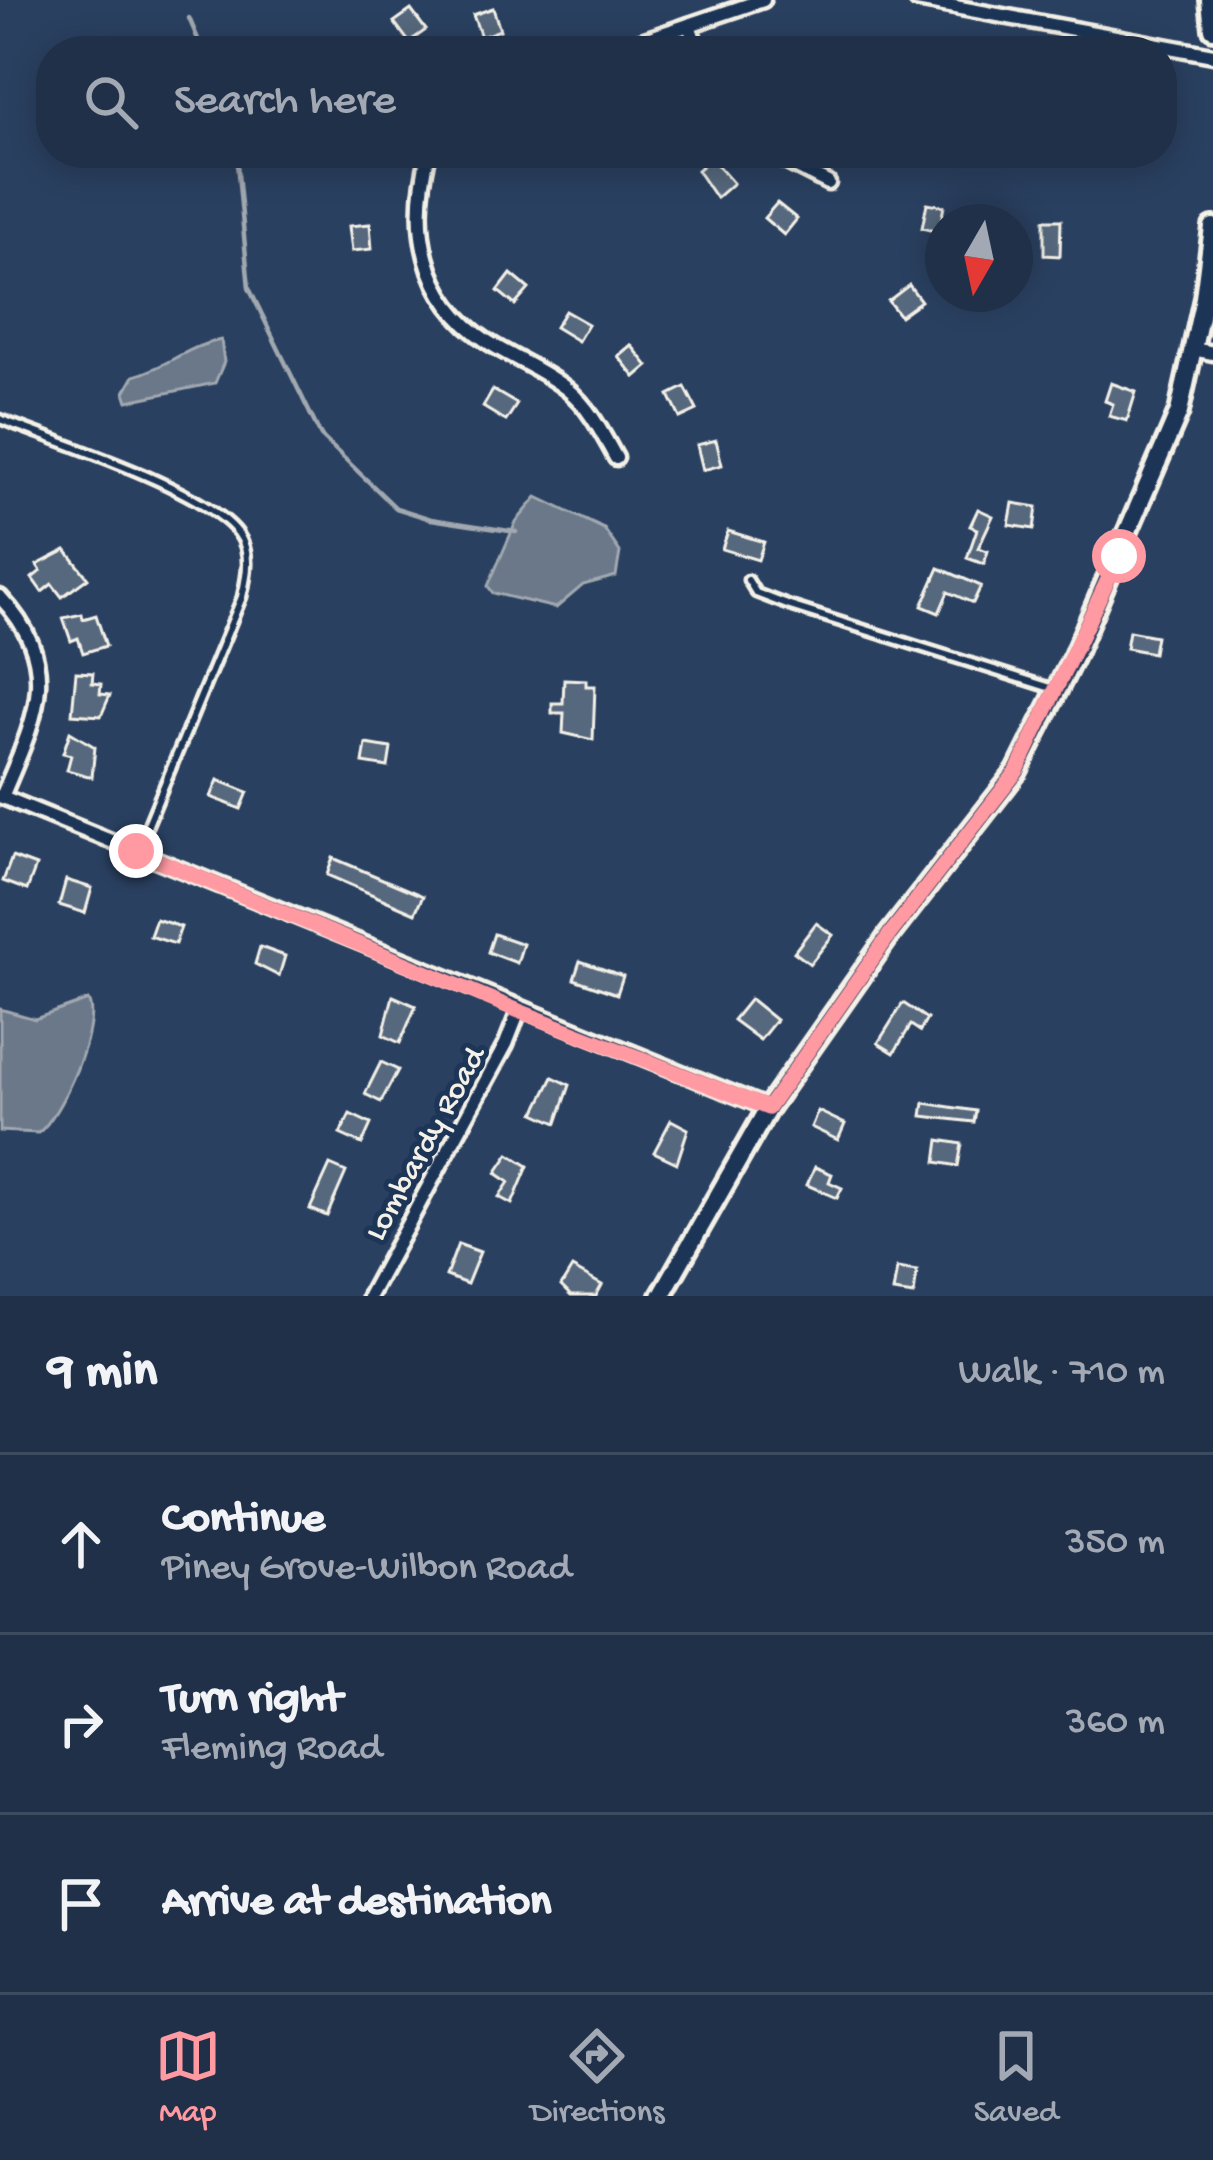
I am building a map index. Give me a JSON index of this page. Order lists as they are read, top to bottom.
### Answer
{
  "streets": {
    "street": ["Lombardy Road"]
  },
  "north": "bottom",
  "page": {
    "search": "Search here",
    "heading": ["9 min", "Walk · 710 m"],
    "list": [
      ["Continue", "Piney Grove-Wilbon Road", "350 m"],
      ["Turn right", "Fleming Road", "360 m"],
      "Arrive at destination"
    ],
    "nav": ["Map", "Directions", "Saved"]
  }
}
